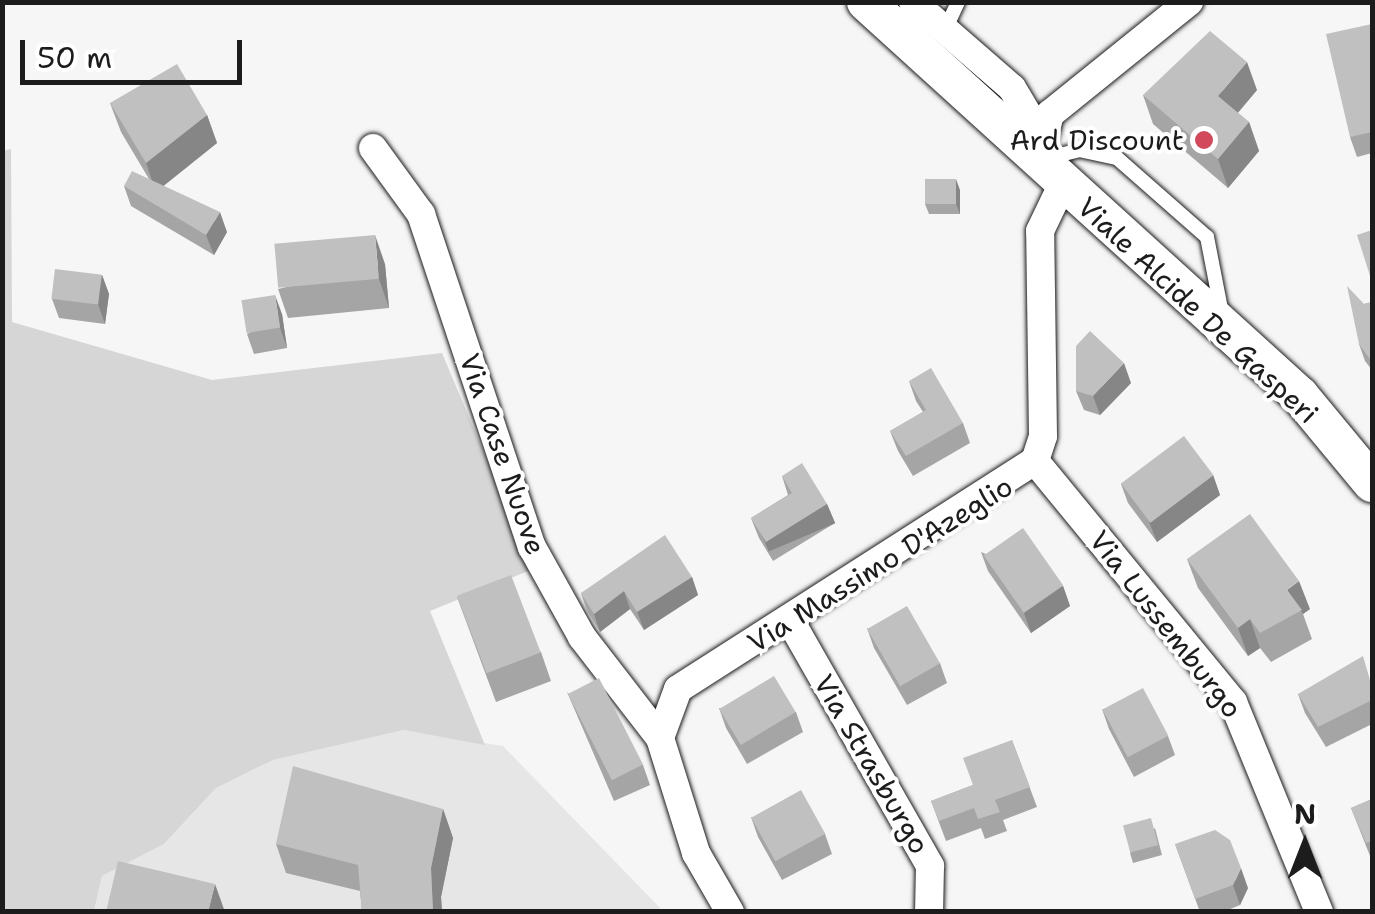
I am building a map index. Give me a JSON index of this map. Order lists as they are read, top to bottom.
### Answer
{
  "streets": {
    "main road": ["Viale Alcide De Gasperi"],
    "street": [
      "Via Case Nuove",
      "Via Massimo D'Azeglio",
      "Via Lussemburgo",
      "Via Strasburgo"
    ]
  },
  "crossings": [
    ["Viale Alcide De Gasperi", "Via Massimo D'Azeglio"],
    ["Via Case Nuove", "Via Massimo D'Azeglio"],
    ["Via Massimo D'Azeglio", "Via Lussemburgo"],
    ["Via Massimo D'Azeglio", "Via Strasburgo"]
  ],
  "places": ["Ard Discount"],
  "scale_bar": "50 m",
  "north": "top"
}
